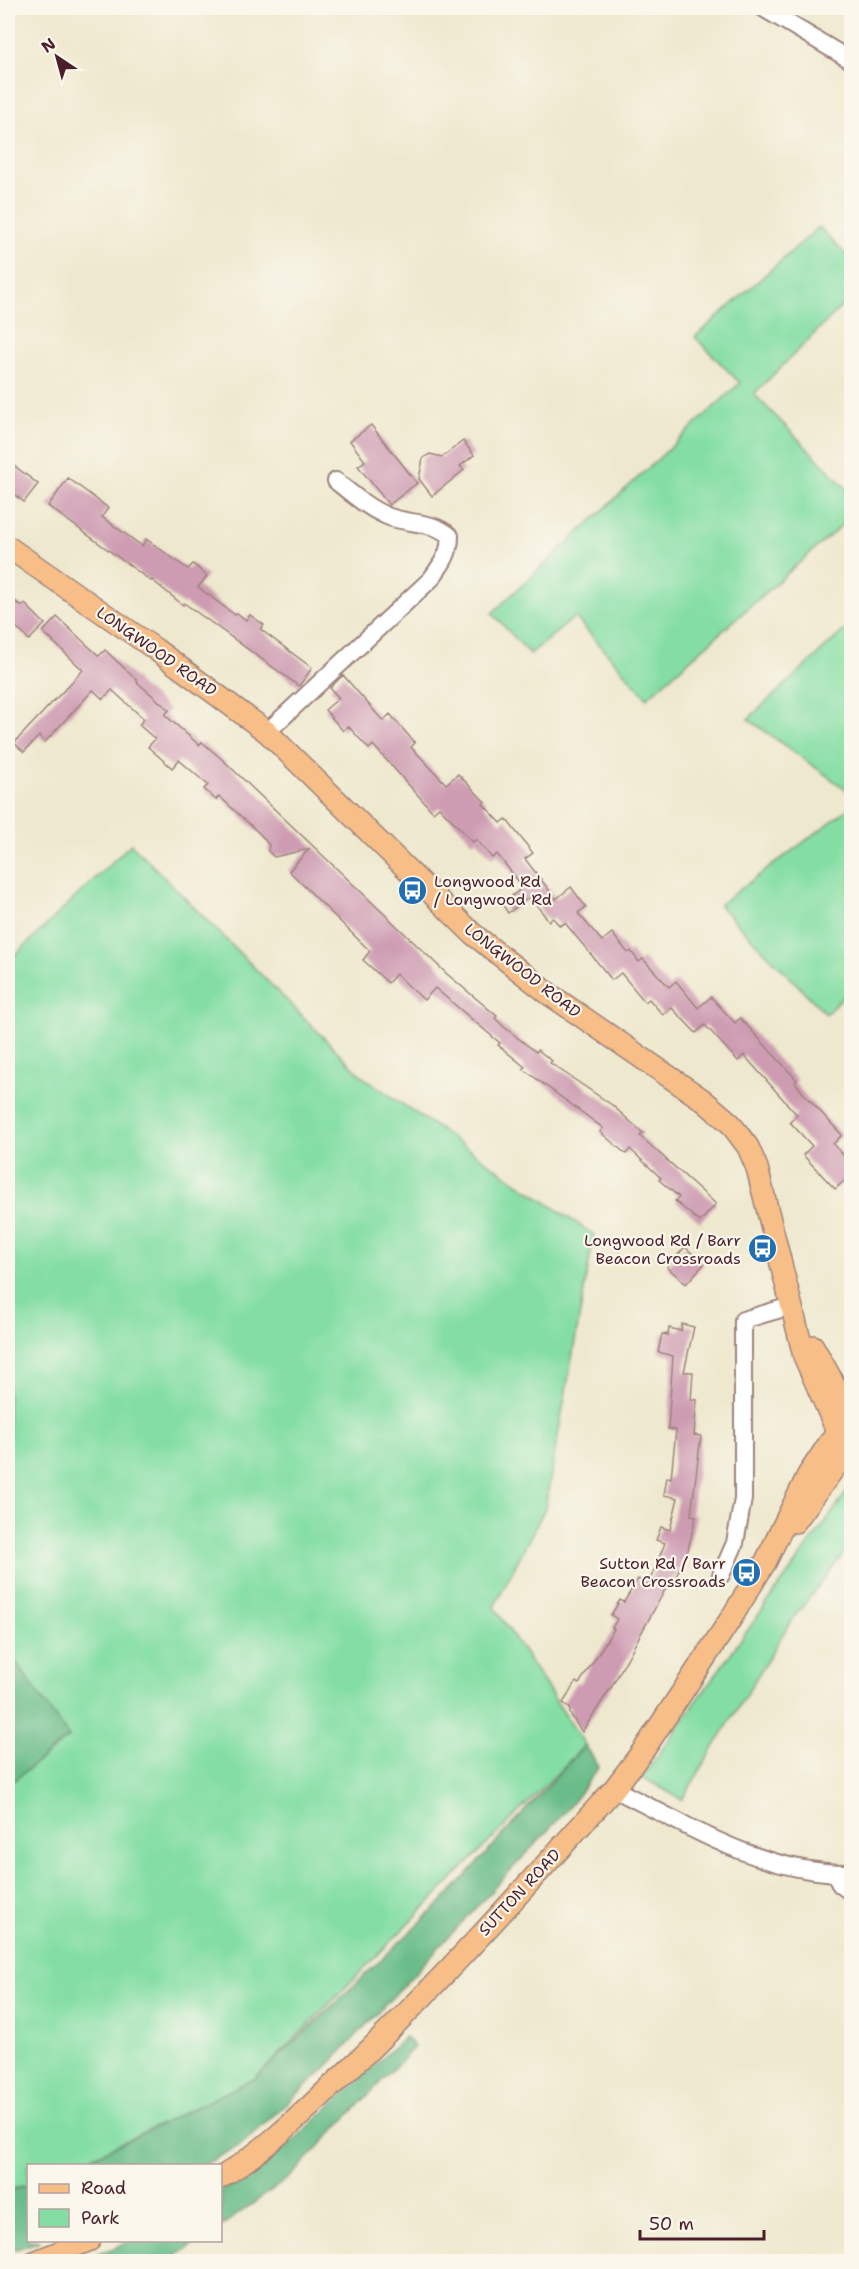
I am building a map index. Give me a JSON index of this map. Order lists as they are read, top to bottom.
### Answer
{
  "streets": {
    "main road": ["LONGWOOD ROAD", "SUTTON ROAD"]
  },
  "crossings": [
    ["LONGWOOD ROAD", "SUTTON ROAD"]
  ],
  "places": {
    "bus stop": ["Longwood Rd / Longwood Rd", "Longwood Rd / Barr Beacon Crossroads", "Sutton Rd / Barr Beacon Crossroads"]
  },
  "legend": ["Road", "Park"],
  "scale_bar": "50 m",
  "north": "top left"
}
